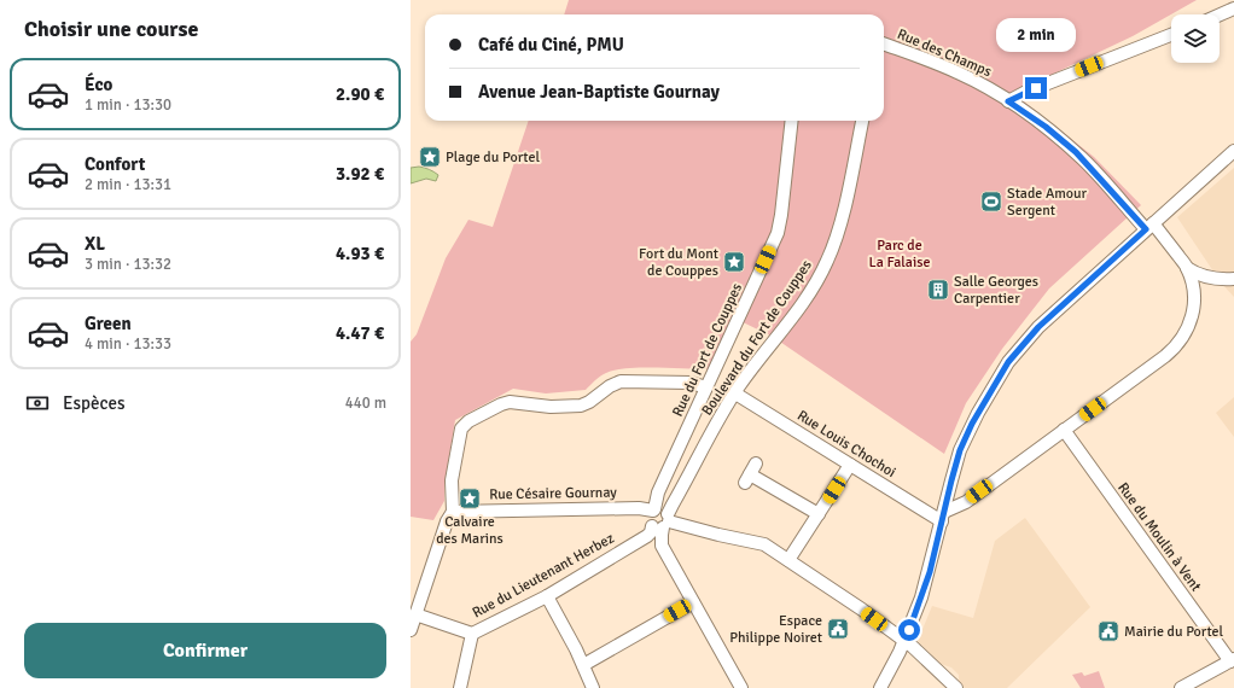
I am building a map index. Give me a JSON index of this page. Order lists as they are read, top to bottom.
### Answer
{
  "streets": {
    "street": [
      "Rue des Champs",
      "Boulevard du Fort de Couppes",
      "Rue du Fort de Couppes",
      "Rue Louis Chochoi",
      "Rue Césaire Gournay",
      "Rue du Moulin à Vent",
      "Rue du Lieutenant Herbez"
    ]
  },
  "crossings": [
    ["Boulevard du Fort de Couppes", "Rue Louis Chochoi"],
    ["Boulevard du Fort de Couppes", "Rue Césaire Gournay"],
    ["Boulevard du Fort de Couppes", "Rue du Lieutenant Herbez"],
    ["Rue du Fort de Couppes", "Rue Césaire Gournay"],
    ["Rue Césaire Gournay", "Rue du Lieutenant Herbez"]
  ],
  "parks": ["Parc de La Falaise"],
  "places": {
    "place": ["Plage du Portel", "Fort du Mont de Couppes", "Calvaire des Marins"],
    "sports": ["Stade Amour Sergent"],
    "building": ["Salle Georges Carpentier"],
    "public building": ["Espace Philippe Noiret", "Mairie du Portel"]
  },
  "page": {
    "heading": "Choisir une course",
    "banner": ["Café du Ciné, PMU", "Avenue Jean-Baptiste Gournay"],
    "bubble": "2 min",
    "list": [
      {
        "name": "Éco",
        "note": "1 min · 13:30",
        "value": "2.90 €"
      },
      {
        "name": "Confort",
        "note": "2 min · 13:31",
        "value": "3.92 €"
      },
      {
        "name": "XL",
        "note": "3 min · 13:32",
        "value": "4.93 €"
      },
      {
        "name": "Green",
        "note": "4 min · 13:33",
        "value": "4.47 €"
      }
    ],
    "pay": ["Espèces", "440 m"],
    "buttons": "Confirmer"
  }
}
